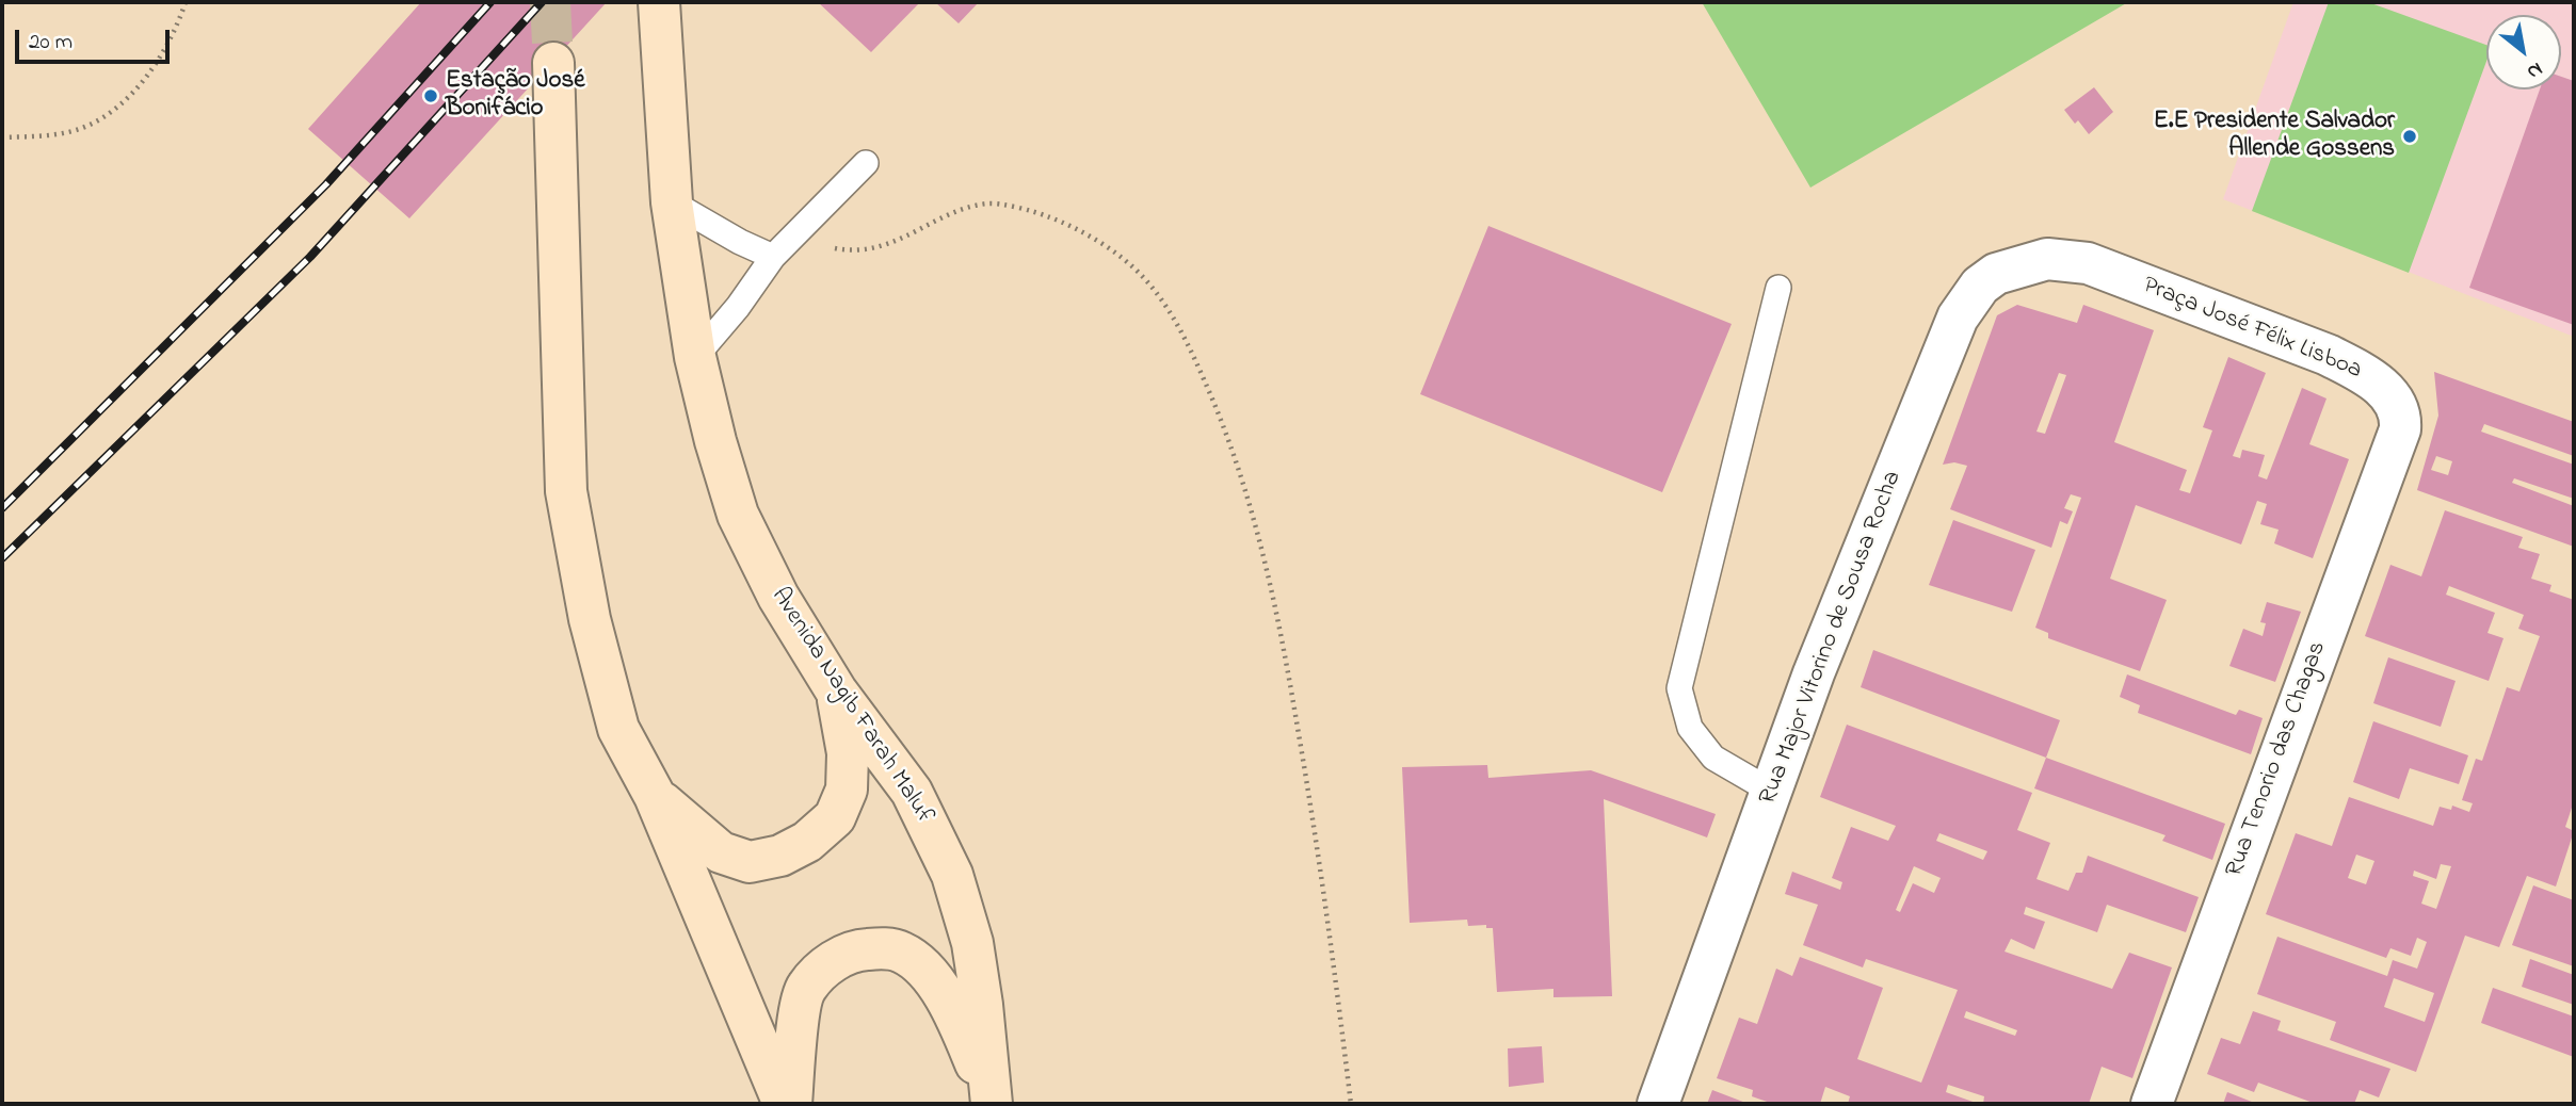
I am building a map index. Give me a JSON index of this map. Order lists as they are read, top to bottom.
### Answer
{
  "streets": {
    "main road": ["Avenida Nagib Farah Maluf"],
    "street": ["Praça José Félix Lisboa", "Rua Major Vitorino de Sousa Rocha", "Rua Tenorio das Chagas"]
  },
  "crossings": [
    ["Praça José Félix Lisboa", "Rua Major Vitorino de Sousa Rocha"],
    ["Praça José Félix Lisboa", "Rua Tenorio das Chagas"]
  ],
  "places": ["Estação José Bonifácio", "E.E Presidente Salvador Allende Gossens"],
  "scale_bar": "20 m",
  "north": "bottom right"
}
